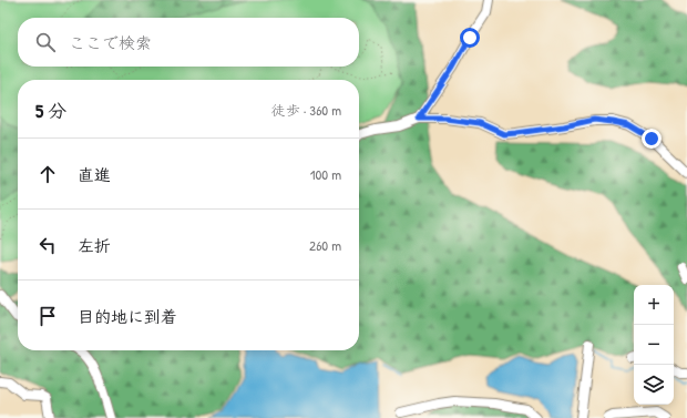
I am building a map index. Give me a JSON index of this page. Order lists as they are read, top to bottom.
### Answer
{
  "page": {
    "search": "ここで検索",
    "heading": ["5 分", "徒歩 · 360 m"],
    "list": [
      ["直進", "100 m"],
      ["左折", "260 m"],
      "目的地に到着"
    ],
    "map_buttons": ["+", "−"]
  }
}
